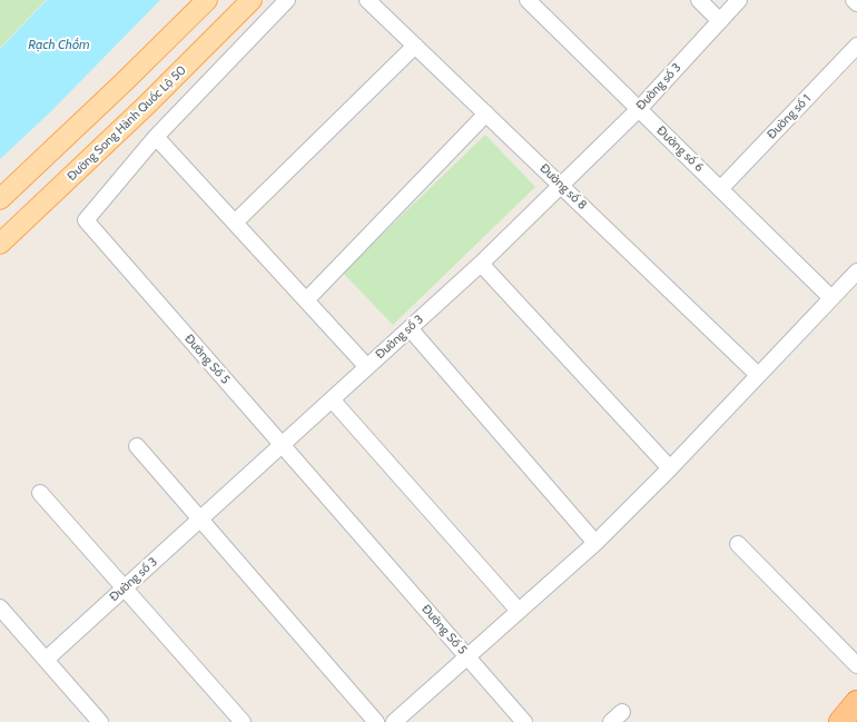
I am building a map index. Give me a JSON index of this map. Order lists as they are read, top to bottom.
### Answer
{
  "streets": {
    "main road": ["Đường Song Hành Quốc Lộ 50"],
    "street": [
      "Đường số 3",
      "Đường số 1",
      "Đường số 6",
      "Đường số 8",
      "Đường Số 5"
    ]
  },
  "crossings": [
    ["Đường số 3", "Đường số 6"],
    ["Đường số 3", "Đường số 8"],
    ["Đường số 3", "Đường Số 5"],
    ["Đường số 1", "Đường số 6"]
  ],
  "water": ["Rạch Chồm"]
}
